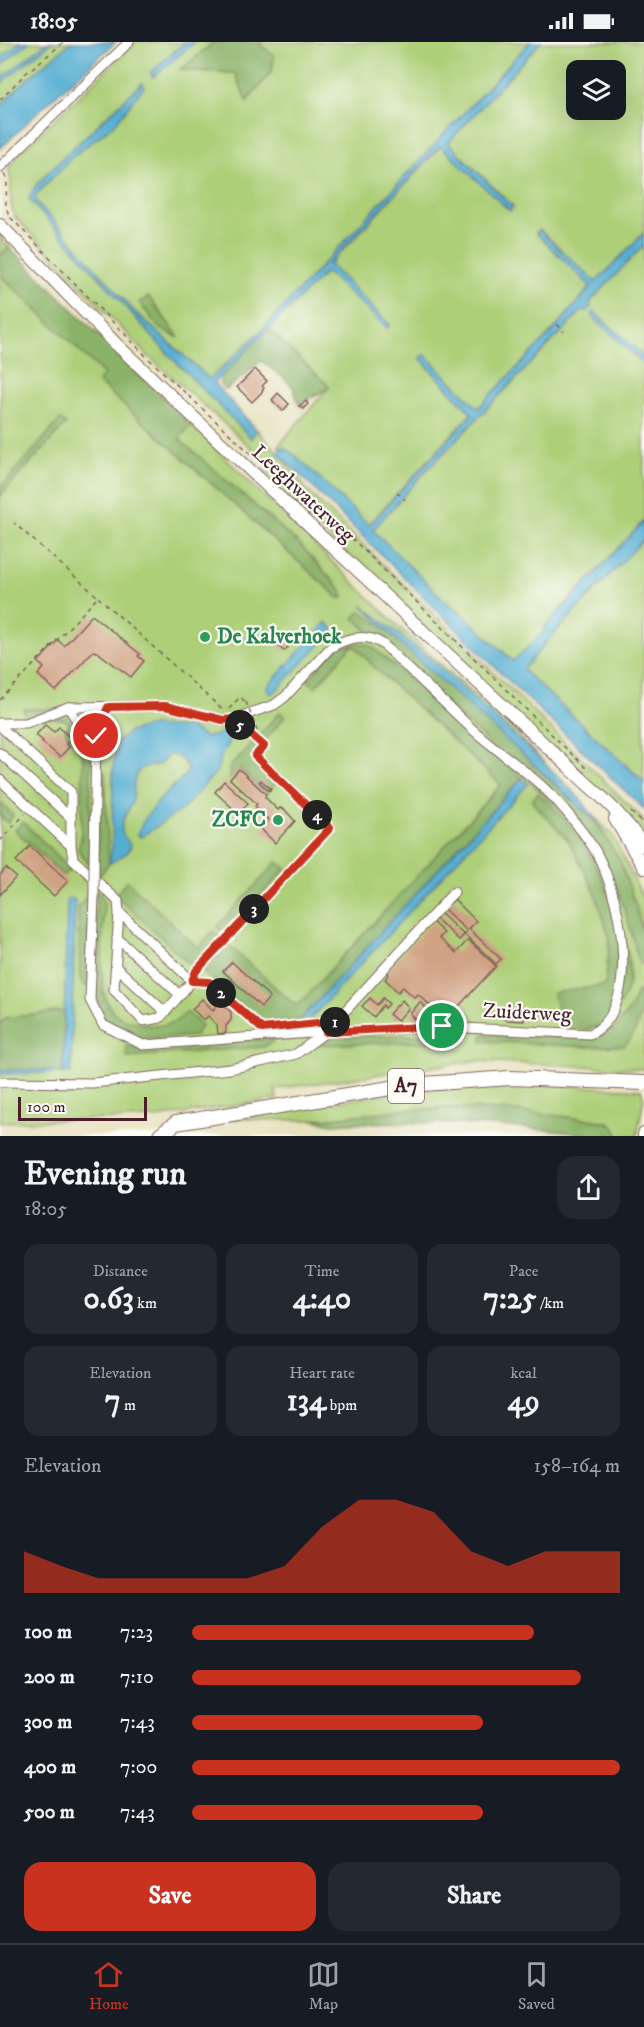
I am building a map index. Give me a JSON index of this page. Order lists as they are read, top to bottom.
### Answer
{
  "streets": {
    "highway": ["A7"],
    "main road": ["Leeghwaterweg"],
    "street": ["Zuiderweg"]
  },
  "places": ["De Kalverhoek", "ZCFC"],
  "scale_bar": "100 m",
  "page": {
    "status": "18:05",
    "pins": [
      "5",
      "4",
      "3",
      "2",
      "1"
    ],
    "scale": "100 m",
    "heading": ["Evening run", "18:05"],
    "stats": [
      ["Distance", "0.63 km"],
      ["Time", "4:40"],
      ["Pace", "7:25 /km"],
      ["Elevation", "7 m"],
      ["Heart rate", "134 bpm"],
      ["kcal", "49"]
    ],
    "chart": ["Elevation", "158–164 m"],
    "list": [
      {
        "name": "100 m",
        "note": "7:23"
      },
      {
        "name": "200 m",
        "note": "7:10"
      },
      {
        "name": "300 m",
        "note": "7:43"
      },
      {
        "name": "400 m",
        "note": "7:00"
      },
      {
        "name": "500 m",
        "note": "7:43"
      }
    ],
    "buttons": ["Save", "Share"],
    "tabs": ["Home", "Map", "Saved"]
  }
}
